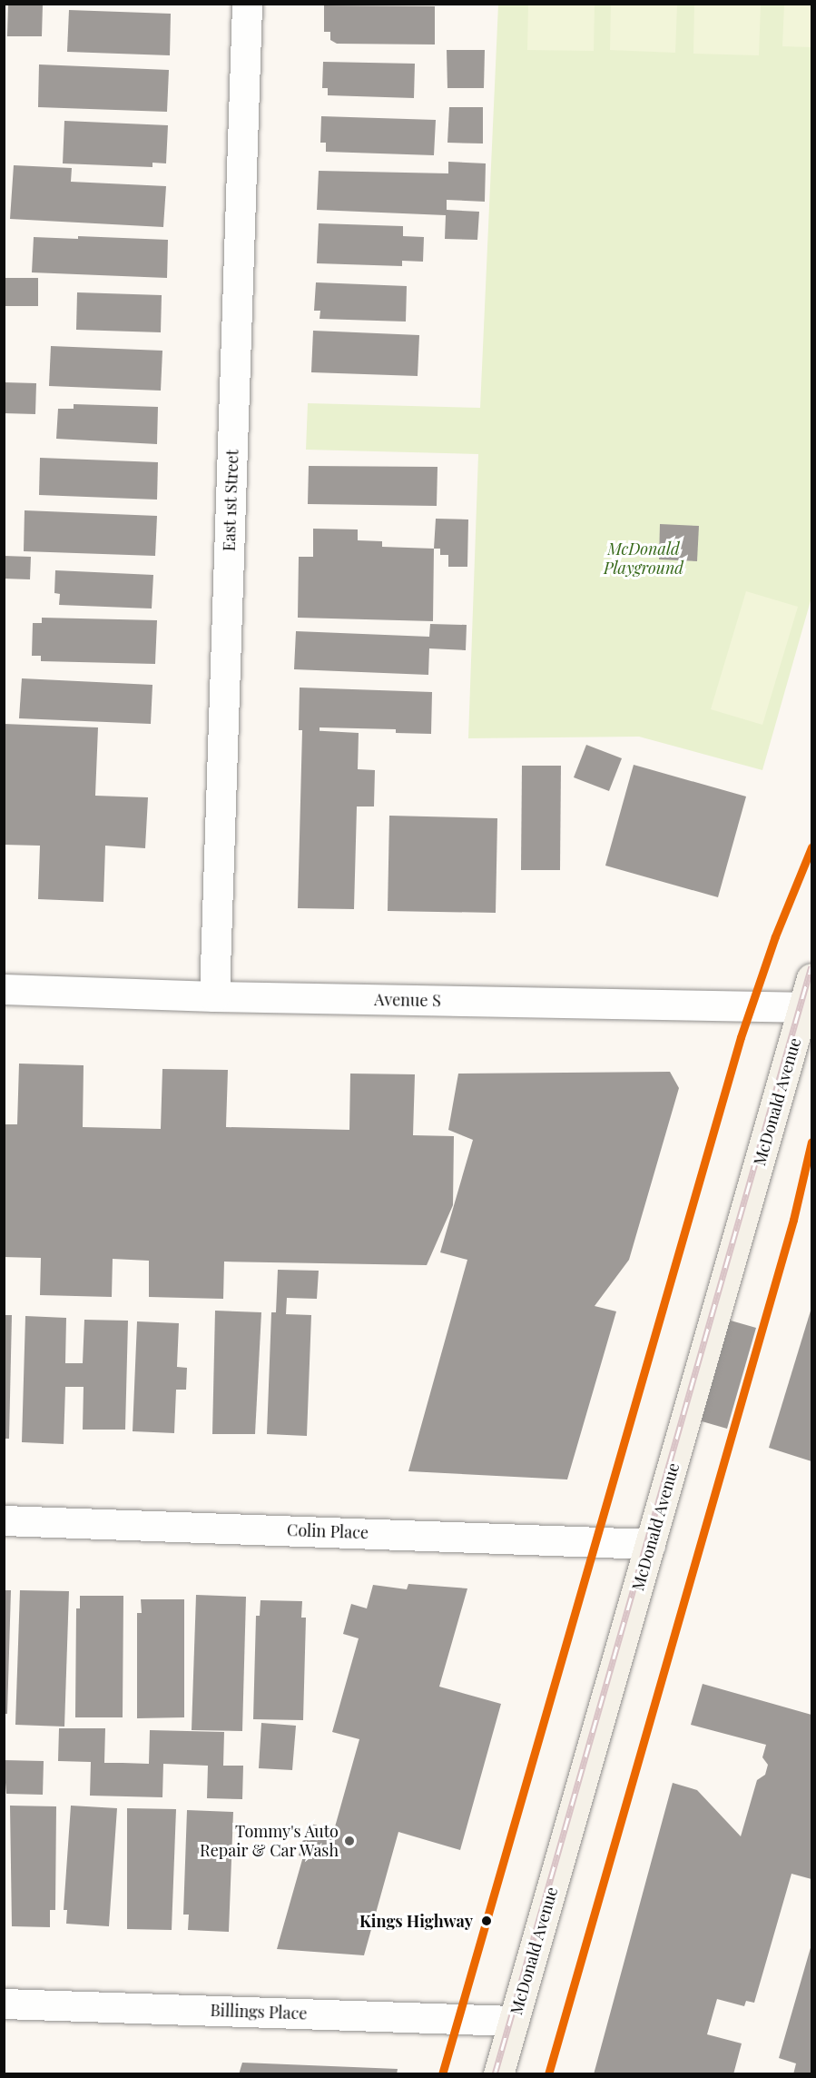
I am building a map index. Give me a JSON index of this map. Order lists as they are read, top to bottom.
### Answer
{
  "streets": {
    "main road": ["McDonald Avenue"],
    "street": [
      "East 1st Street",
      "Avenue S",
      "Colin Place",
      "Billings Place"
    ]
  },
  "crossings": [
    ["East 1st Street", "Avenue S"],
    ["Avenue S", "McDonald Avenue"],
    ["McDonald Avenue", "Colin Place"],
    ["McDonald Avenue", "Billings Place"]
  ],
  "parks": ["McDonald Playground"],
  "places": ["Tommy's Auto Repair & Car Wash", "Kings Highway"]
}
